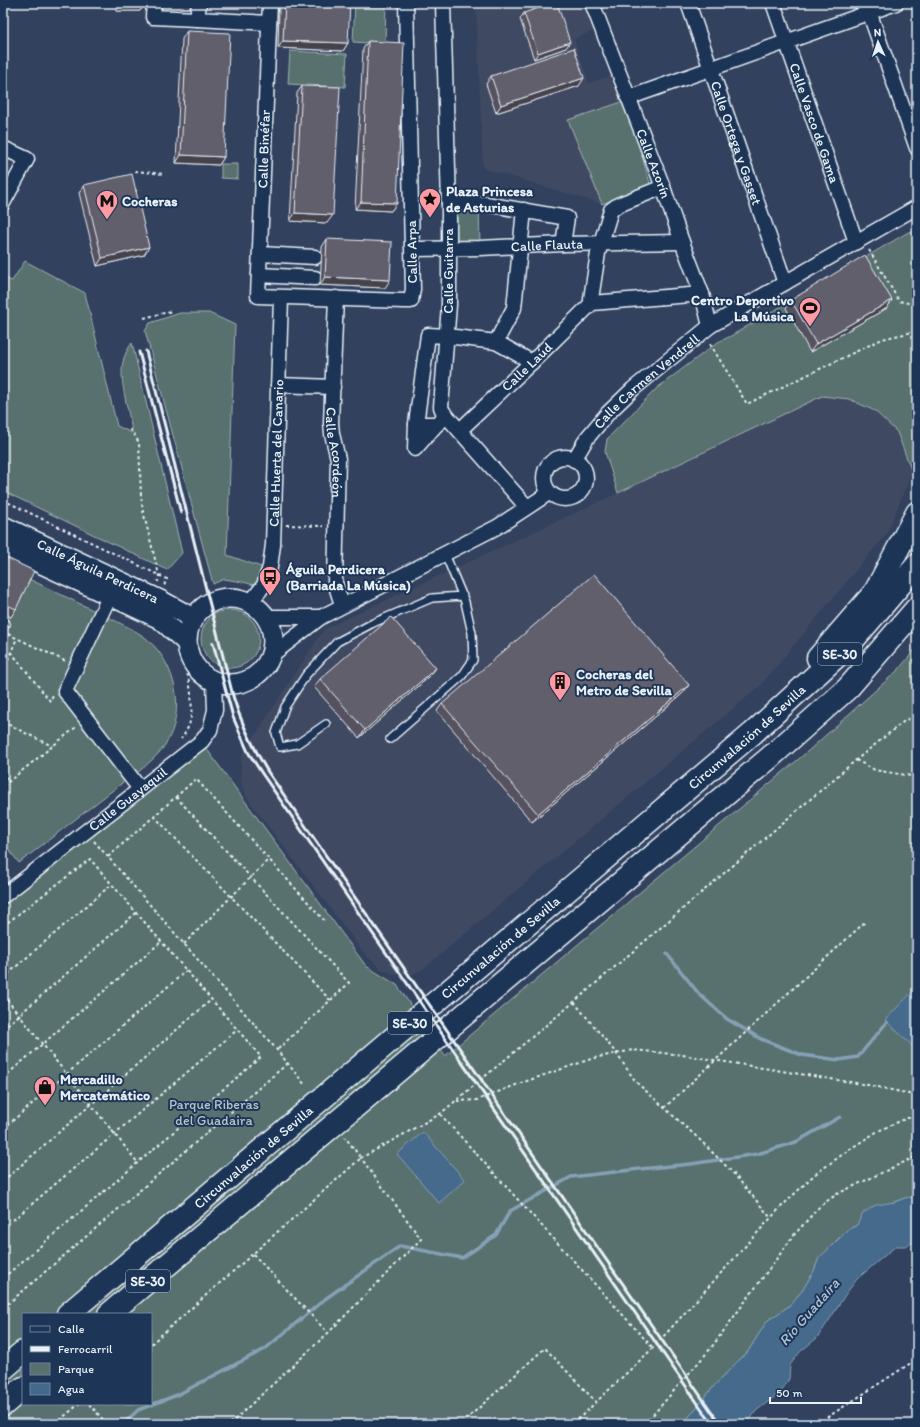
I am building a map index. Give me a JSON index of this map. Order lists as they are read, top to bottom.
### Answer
{
  "streets": {
    "highway": ["SE-30", "Circunvalación de Sevilla"],
    "street": [
      "Calle Vasco de Gama",
      "Calle Ortega y Gasset",
      "Calle Binéfar",
      "Calle Azorín",
      "Calle Flauta",
      "Calle Arpa",
      "Calle Guitarra",
      "Calle Laúd",
      "Calle Carmen Vendrell",
      "Calle Acordeón",
      "Calle Huerta del Canario",
      "Calle Águila Perdicera",
      "Calle Guayaquil"
    ]
  },
  "crossings": [
    ["Calle Vasco de Gama", "Calle Carmen Vendrell"],
    ["Calle Ortega y Gasset", "Calle Carmen Vendrell"],
    ["Calle Binéfar", "Calle Arpa"],
    ["Calle Azorín", "Calle Flauta"],
    ["Calle Azorín", "Calle Carmen Vendrell"],
    ["Calle Flauta", "Calle Arpa"],
    ["Calle Flauta", "Calle Guitarra"],
    ["Calle Arpa", "Calle Acordeón"],
    ["Calle Arpa", "Calle Huerta del Canario"],
    ["Calle Guitarra", "Calle Laúd"],
    ["Calle Huerta del Canario", "Calle Águila Perdicera"],
    ["Calle Huerta del Canario", "Calle Guayaquil"],
    ["Calle Águila Perdicera", "Calle Guayaquil"]
  ],
  "water": ["Río Guadaíra"],
  "parks": ["Parque Riberas del Guadaira"],
  "places": {
    "place": ["Plaza Princesa de Asturias"],
    "metro station": ["Cocheras"],
    "sports": ["Centro Deportivo La Música"],
    "bus stop": ["Águila Perdicera (Barriada La Música)"],
    "building": ["Cocheras del Metro de Sevilla"],
    "shop": ["Mercadillo Mercatemático"]
  },
  "legend": [
    "Calle",
    "Ferrocarril",
    "Parque",
    "Agua"
  ],
  "scale_bar": "50 m",
  "north": "top"
}
